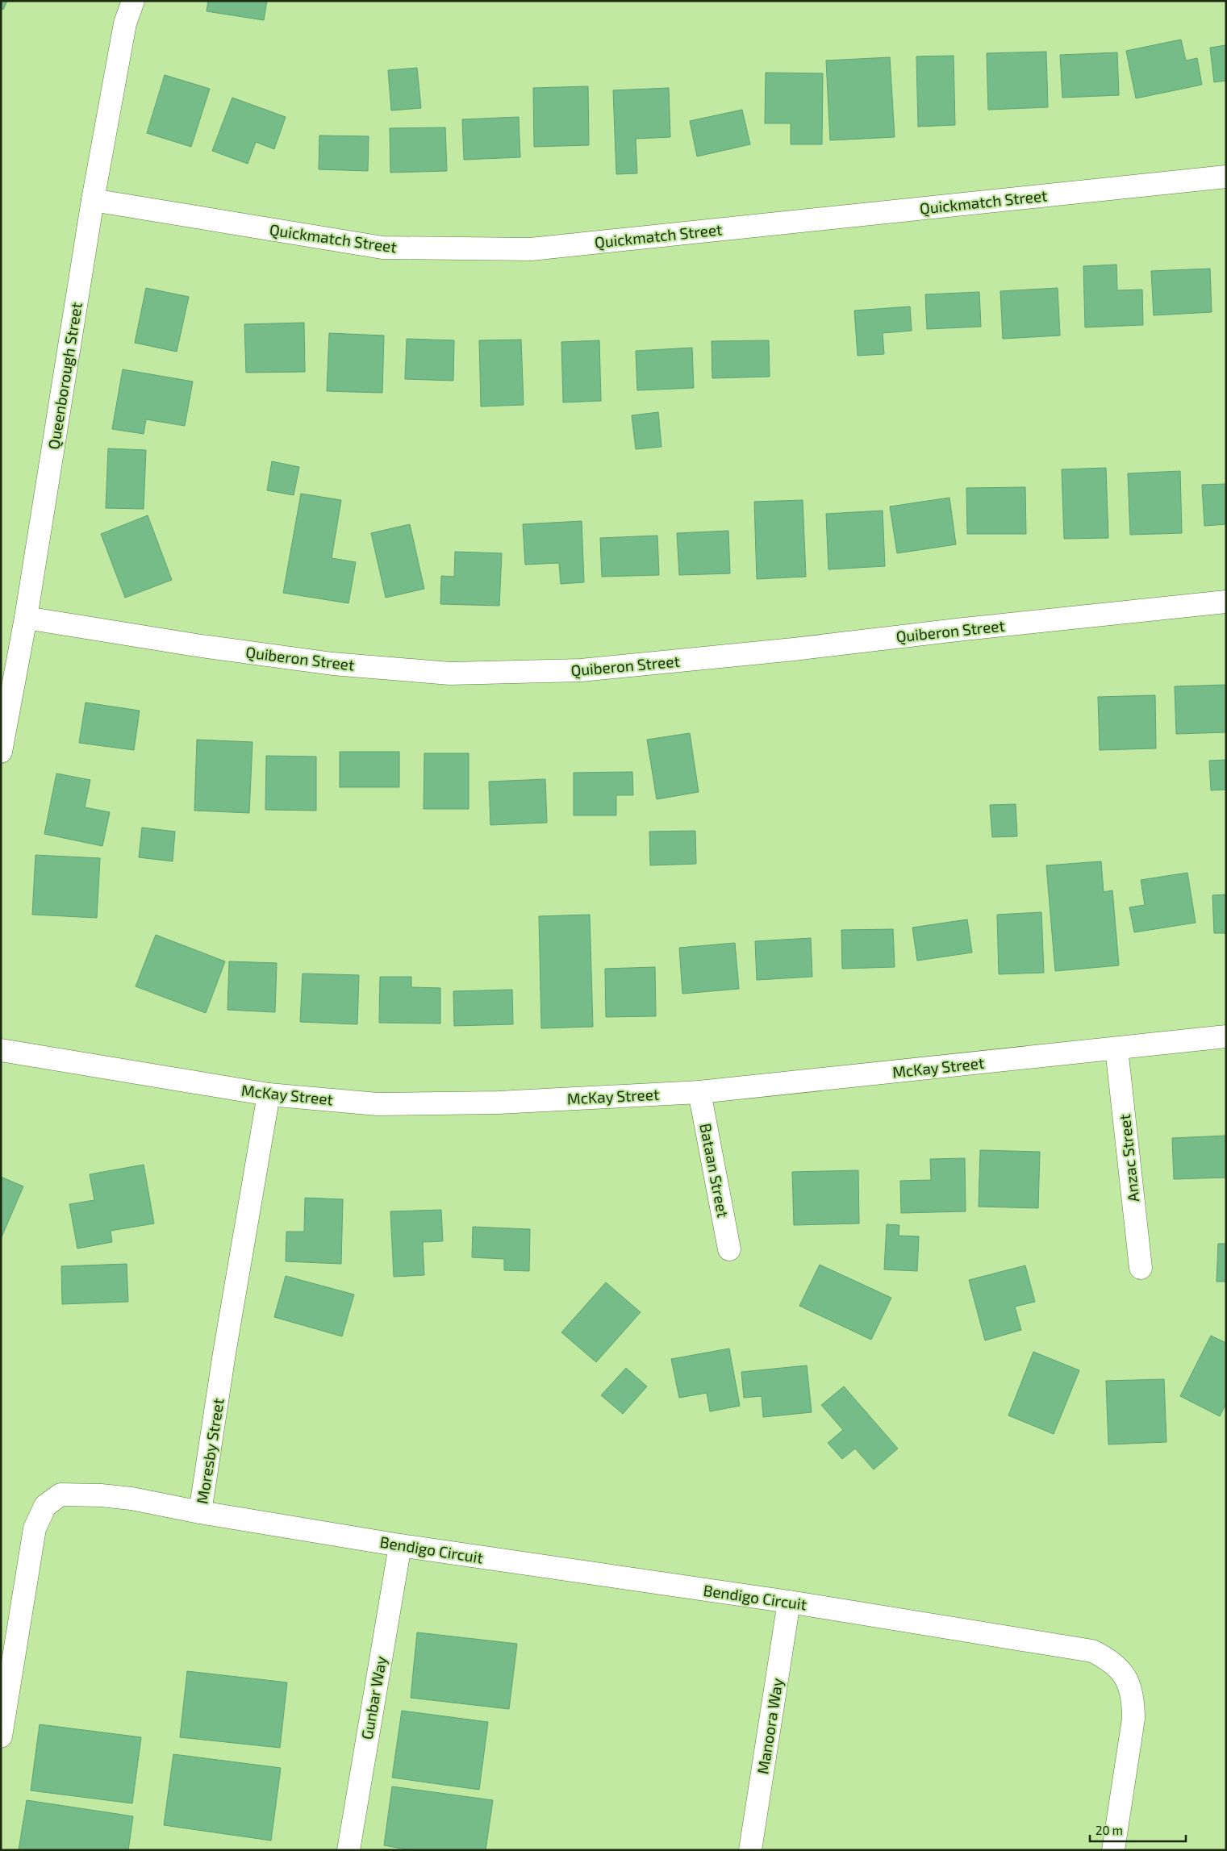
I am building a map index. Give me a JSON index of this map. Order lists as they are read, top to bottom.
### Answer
{
  "streets": {
    "street": [
      "Quickmatch Street",
      "Queenborough Street",
      "Quiberon Street",
      "McKay Street",
      "Anzac Street",
      "Bataan Street",
      "Moresby Street",
      "Bendigo Circuit",
      "Gunbar Way",
      "Manoora Way"
    ]
  },
  "crossings": [
    ["Quickmatch Street", "Queenborough Street"],
    ["Queenborough Street", "Quiberon Street"],
    ["McKay Street", "Anzac Street"],
    ["McKay Street", "Bataan Street"],
    ["McKay Street", "Moresby Street"],
    ["Moresby Street", "Bendigo Circuit"],
    ["Bendigo Circuit", "Gunbar Way"],
    ["Bendigo Circuit", "Manoora Way"]
  ],
  "scale_bar": "20 m"
}
